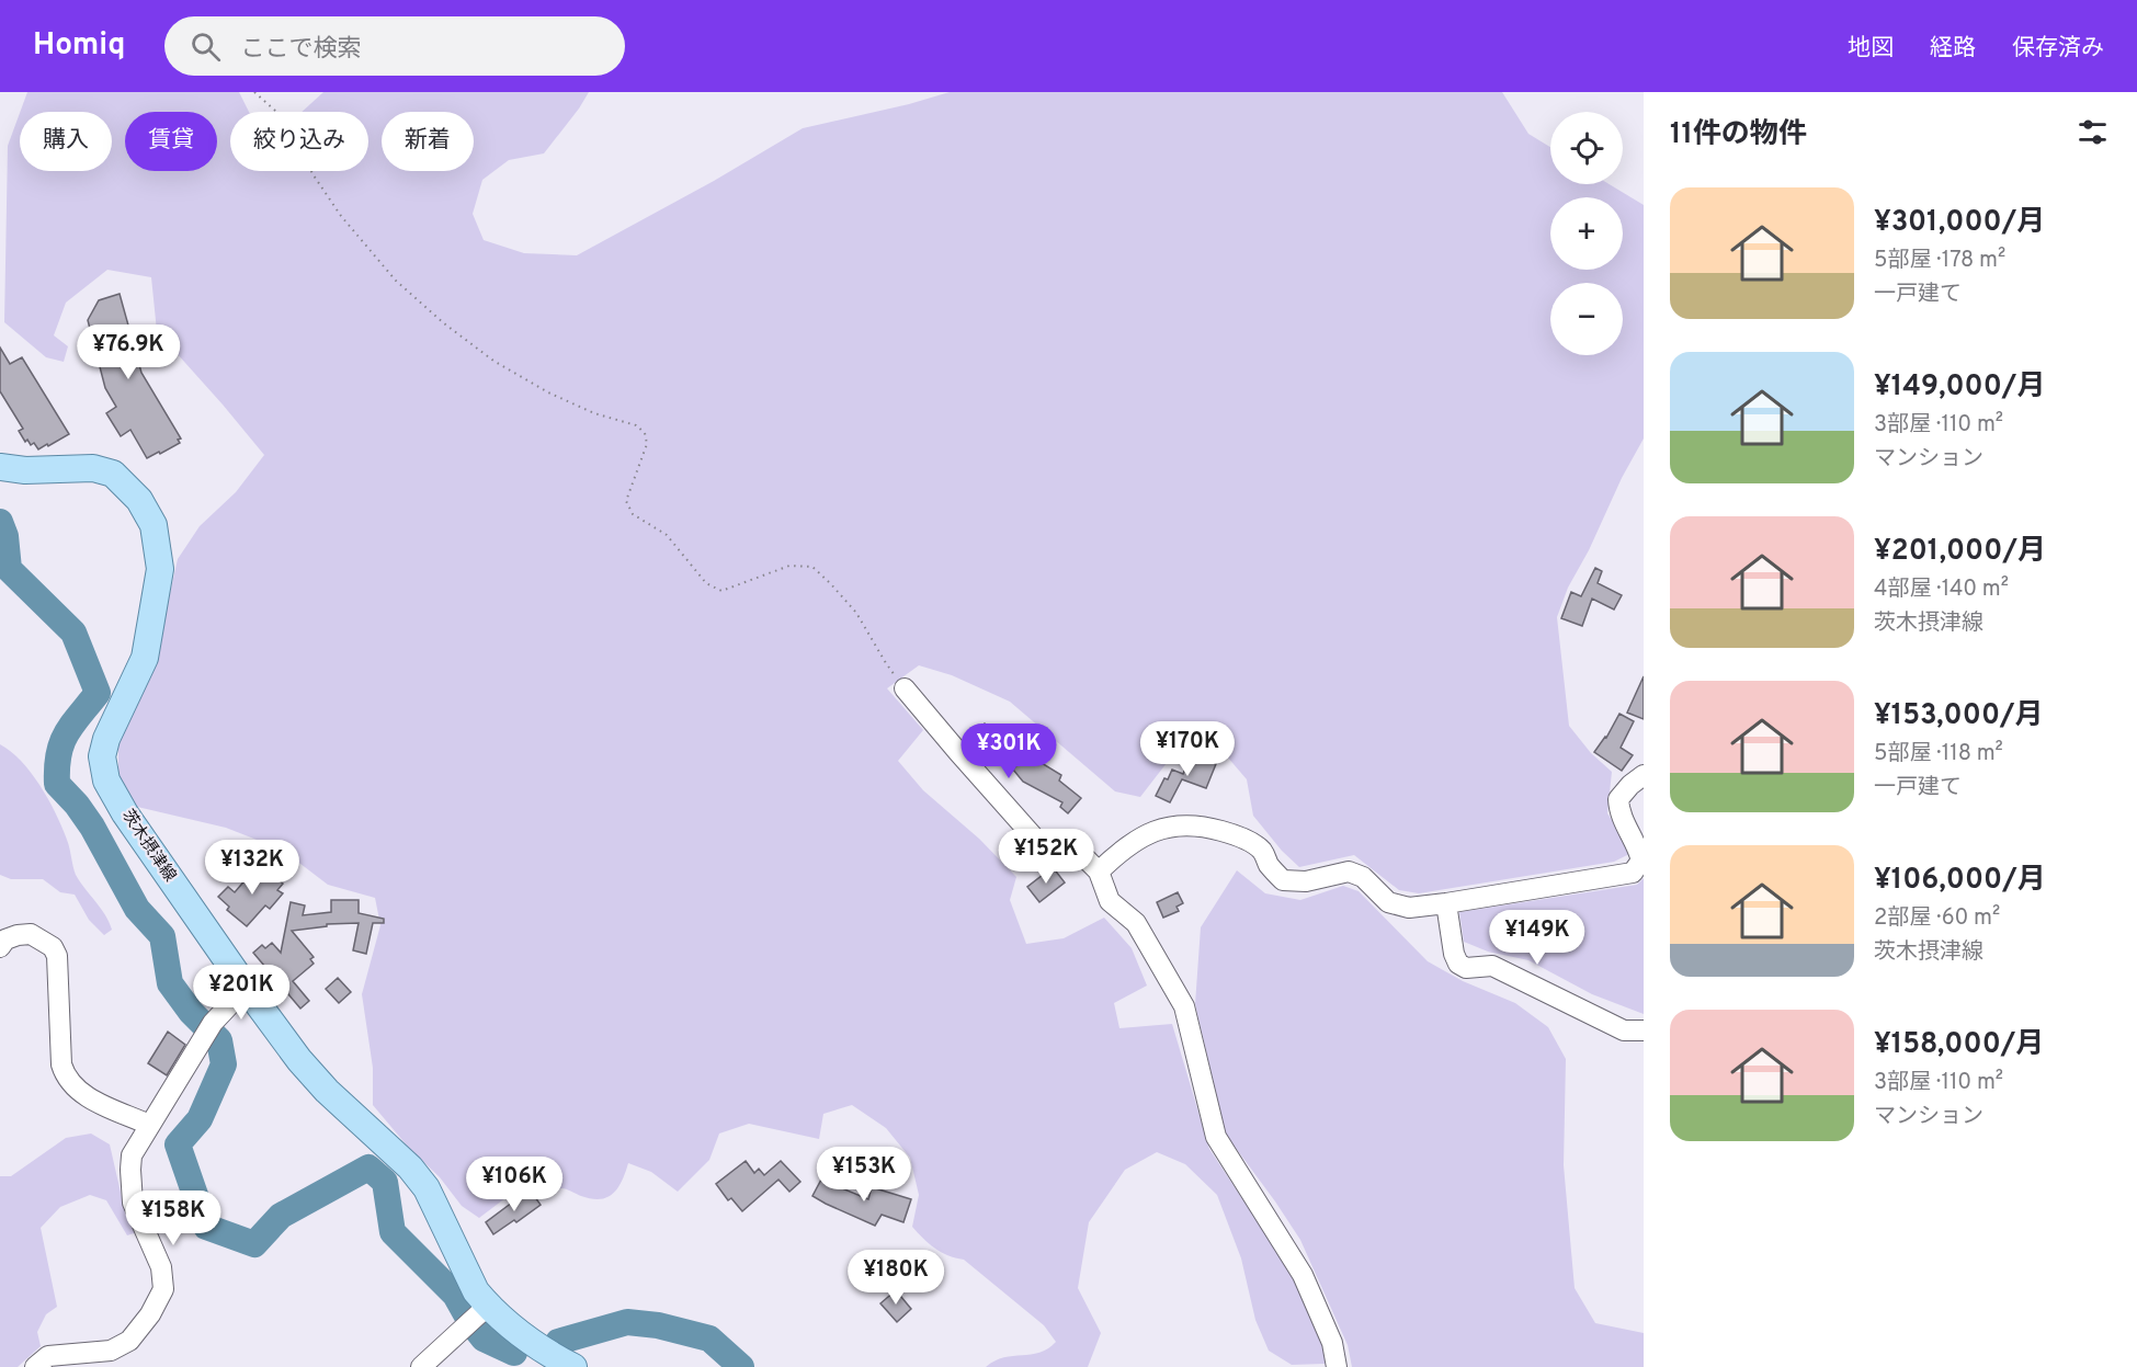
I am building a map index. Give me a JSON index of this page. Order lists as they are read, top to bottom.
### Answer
{
  "streets": {
    "main road": ["茨木摂津線"]
  },
  "page": {
    "header": "Homiq",
    "search": "ここで検索",
    "nav": ["地図", "経路", "保存済み"],
    "heading": "11件の物件",
    "map_buttons": ["+", "−"],
    "chip": [
      "購入",
      "賃貸",
      "絞り込み",
      "新着"
    ],
    "list": [
      {
        "name": "¥301,000/月",
        "note": "5部屋 · 178 m² · 一戸建て"
      },
      {
        "name": "¥149,000/月",
        "note": "3部屋 · 110 m² · マンション"
      },
      {
        "name": "¥201,000/月",
        "note": "4部屋 · 140 m² · 茨木摂津線"
      },
      {
        "name": "¥153,000/月",
        "note": "5部屋 · 118 m² · 一戸建て"
      },
      {
        "name": "¥106,000/月",
        "note": "2部屋 · 60 m² · 茨木摂津線"
      },
      {
        "name": "¥158,000/月",
        "note": "3部屋 · 110 m² · マンション"
      }
    ],
    "price": [
      "¥76.9K",
      "¥170K",
      "¥301K",
      "¥152K",
      "¥132K",
      "¥149K",
      "¥201K",
      "¥153K",
      "¥106K",
      "¥158K",
      "¥180K"
    ]
  }
}
